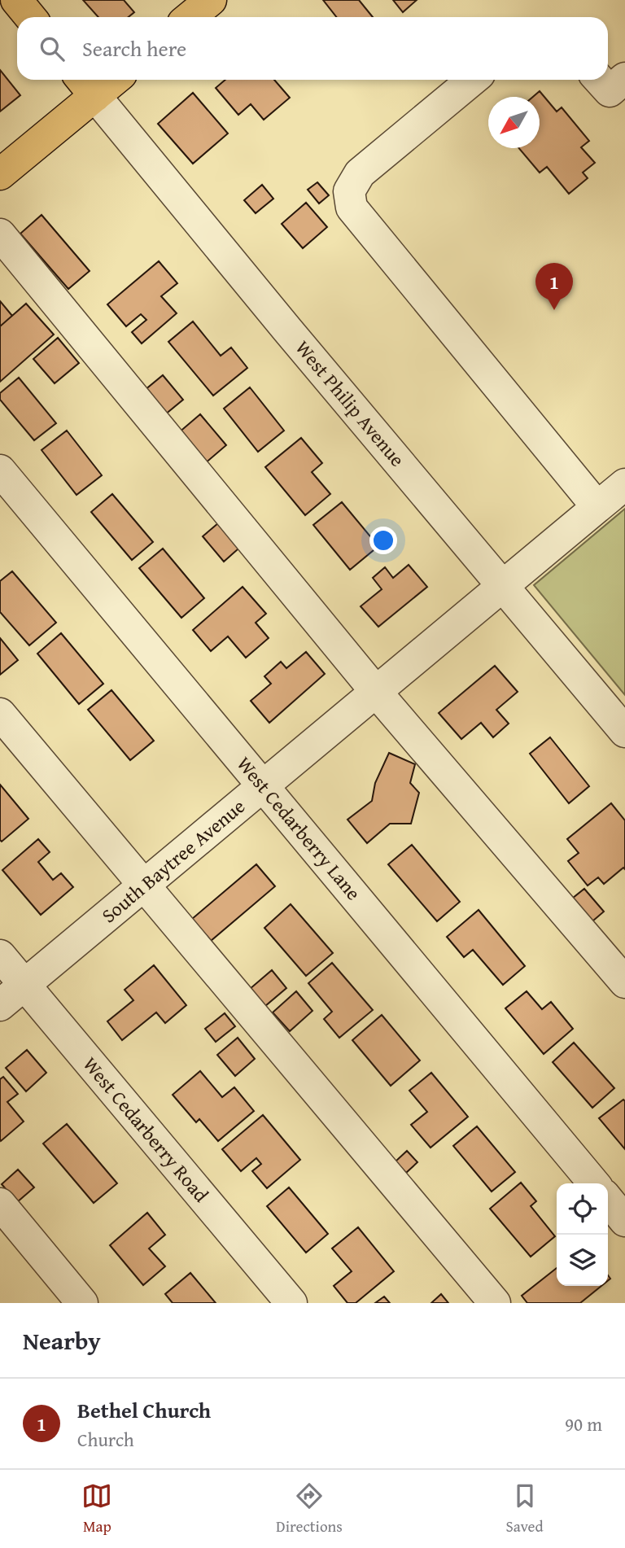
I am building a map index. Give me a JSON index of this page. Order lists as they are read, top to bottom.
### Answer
{
  "streets": {
    "street": [
      "West Philip Avenue",
      "West Cedarberry Lane",
      "South Baytree Avenue",
      "West Cedarberry Road"
    ]
  },
  "crossings": [
    ["West Philip Avenue", "South Baytree Avenue"],
    ["West Cedarberry Lane", "South Baytree Avenue"],
    ["South Baytree Avenue", "West Cedarberry Road"]
  ],
  "north": "bottom left",
  "page": {
    "search": "Search here",
    "pins": "1",
    "heading": "Nearby",
    "list": [
      {
        "mark": "1",
        "name": "Bethel Church",
        "note": "Church",
        "value": "90 m"
      }
    ],
    "nav": ["Map", "Directions", "Saved"]
  }
}
